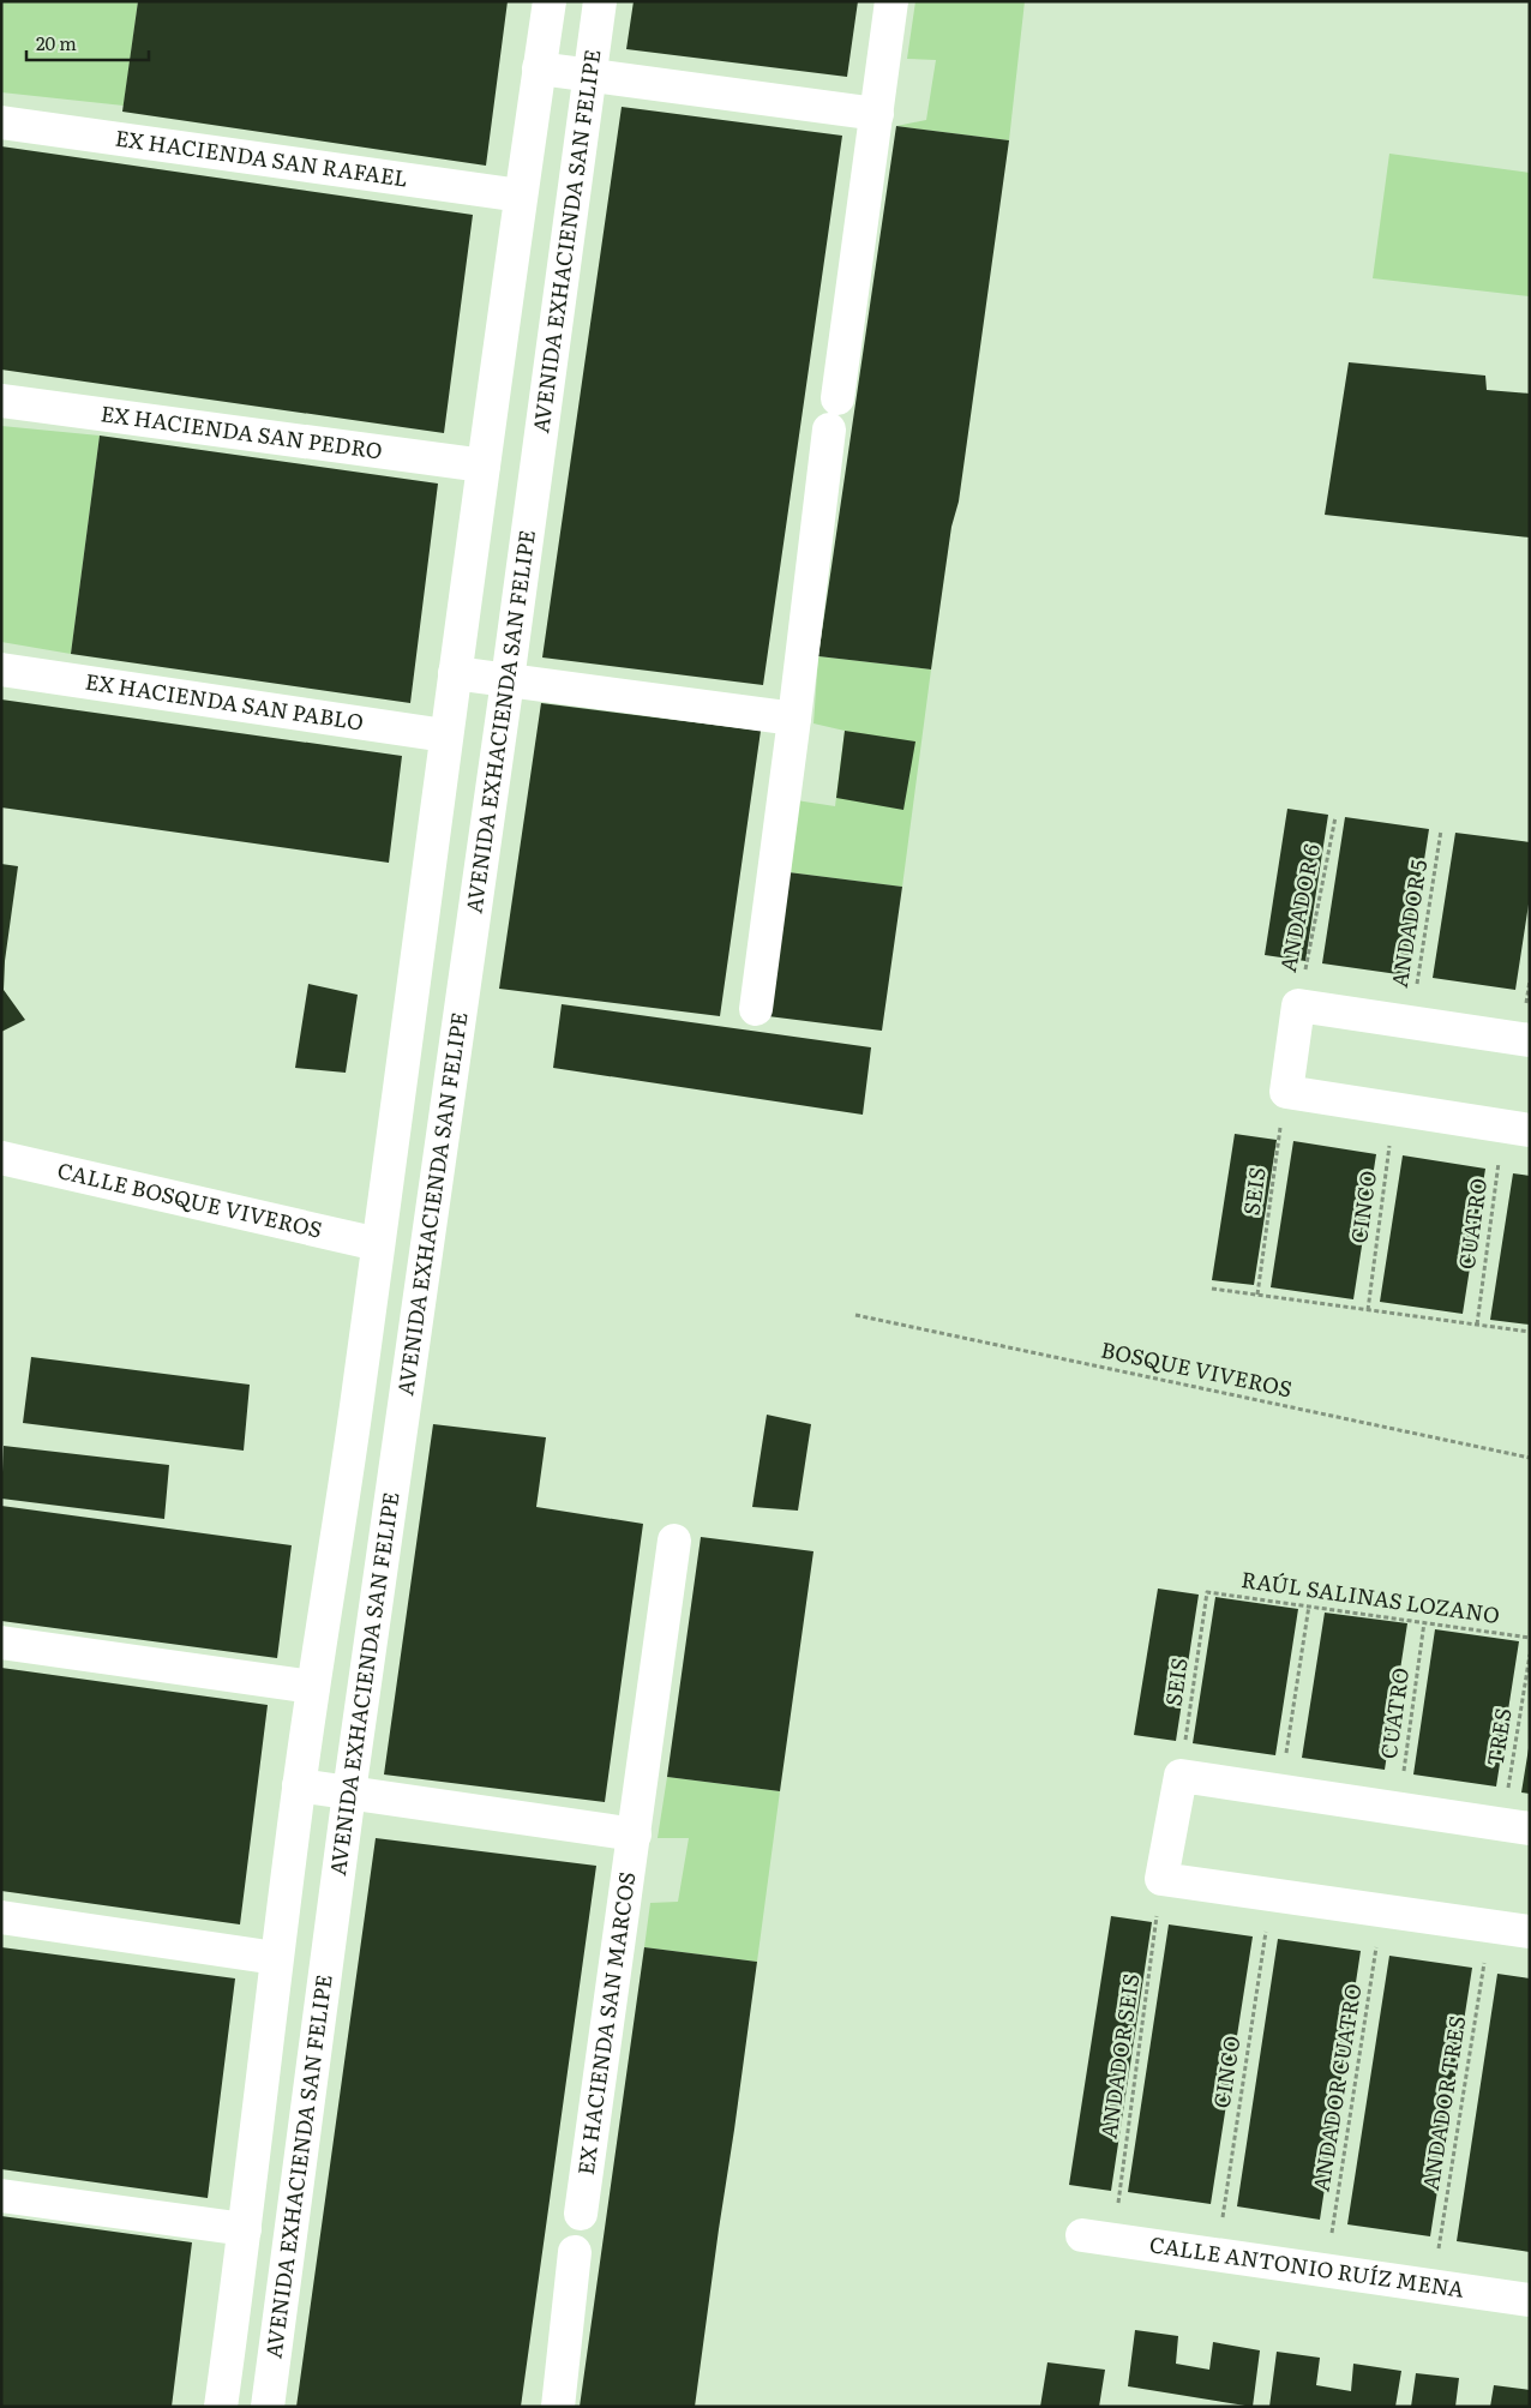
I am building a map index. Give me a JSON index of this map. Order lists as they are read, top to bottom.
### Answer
{
  "streets": {
    "street": [
      "EX HACIENDA SAN RAFAEL",
      "AVENIDA EXHACIENDA SAN FELIPE",
      "EX HACIENDA SAN PEDRO",
      "EX HACIENDA SAN PABLO",
      "CALLE BOSQUE VIVEROS",
      "EX HACIENDA SAN MARCOS",
      "CALLE ANTONIO RUÍZ MENA"
    ],
    "path": [
      "ANDADOR 6",
      "ANDADOR 5",
      "SEIS",
      "CINCO",
      "CUATRO",
      "BOSQUE VIVEROS",
      "RAÚL SALINAS LOZANO",
      "TRES",
      "ANDADOR SEIS",
      "ANDADOR CUATRO",
      "ANDADOR TRES"
    ]
  },
  "crossings": [
    ["SEIS", "RAÚL SALINAS LOZANO"],
    ["CINCO", "CALLE ANTONIO RUÍZ MENA"],
    ["CUATRO", "RAÚL SALINAS LOZANO"],
    ["ANDADOR SEIS", "CALLE ANTONIO RUÍZ MENA"],
    ["ANDADOR CUATRO", "CALLE ANTONIO RUÍZ MENA"],
    ["ANDADOR TRES", "CALLE ANTONIO RUÍZ MENA"]
  ],
  "scale_bar": "20 m"
}
